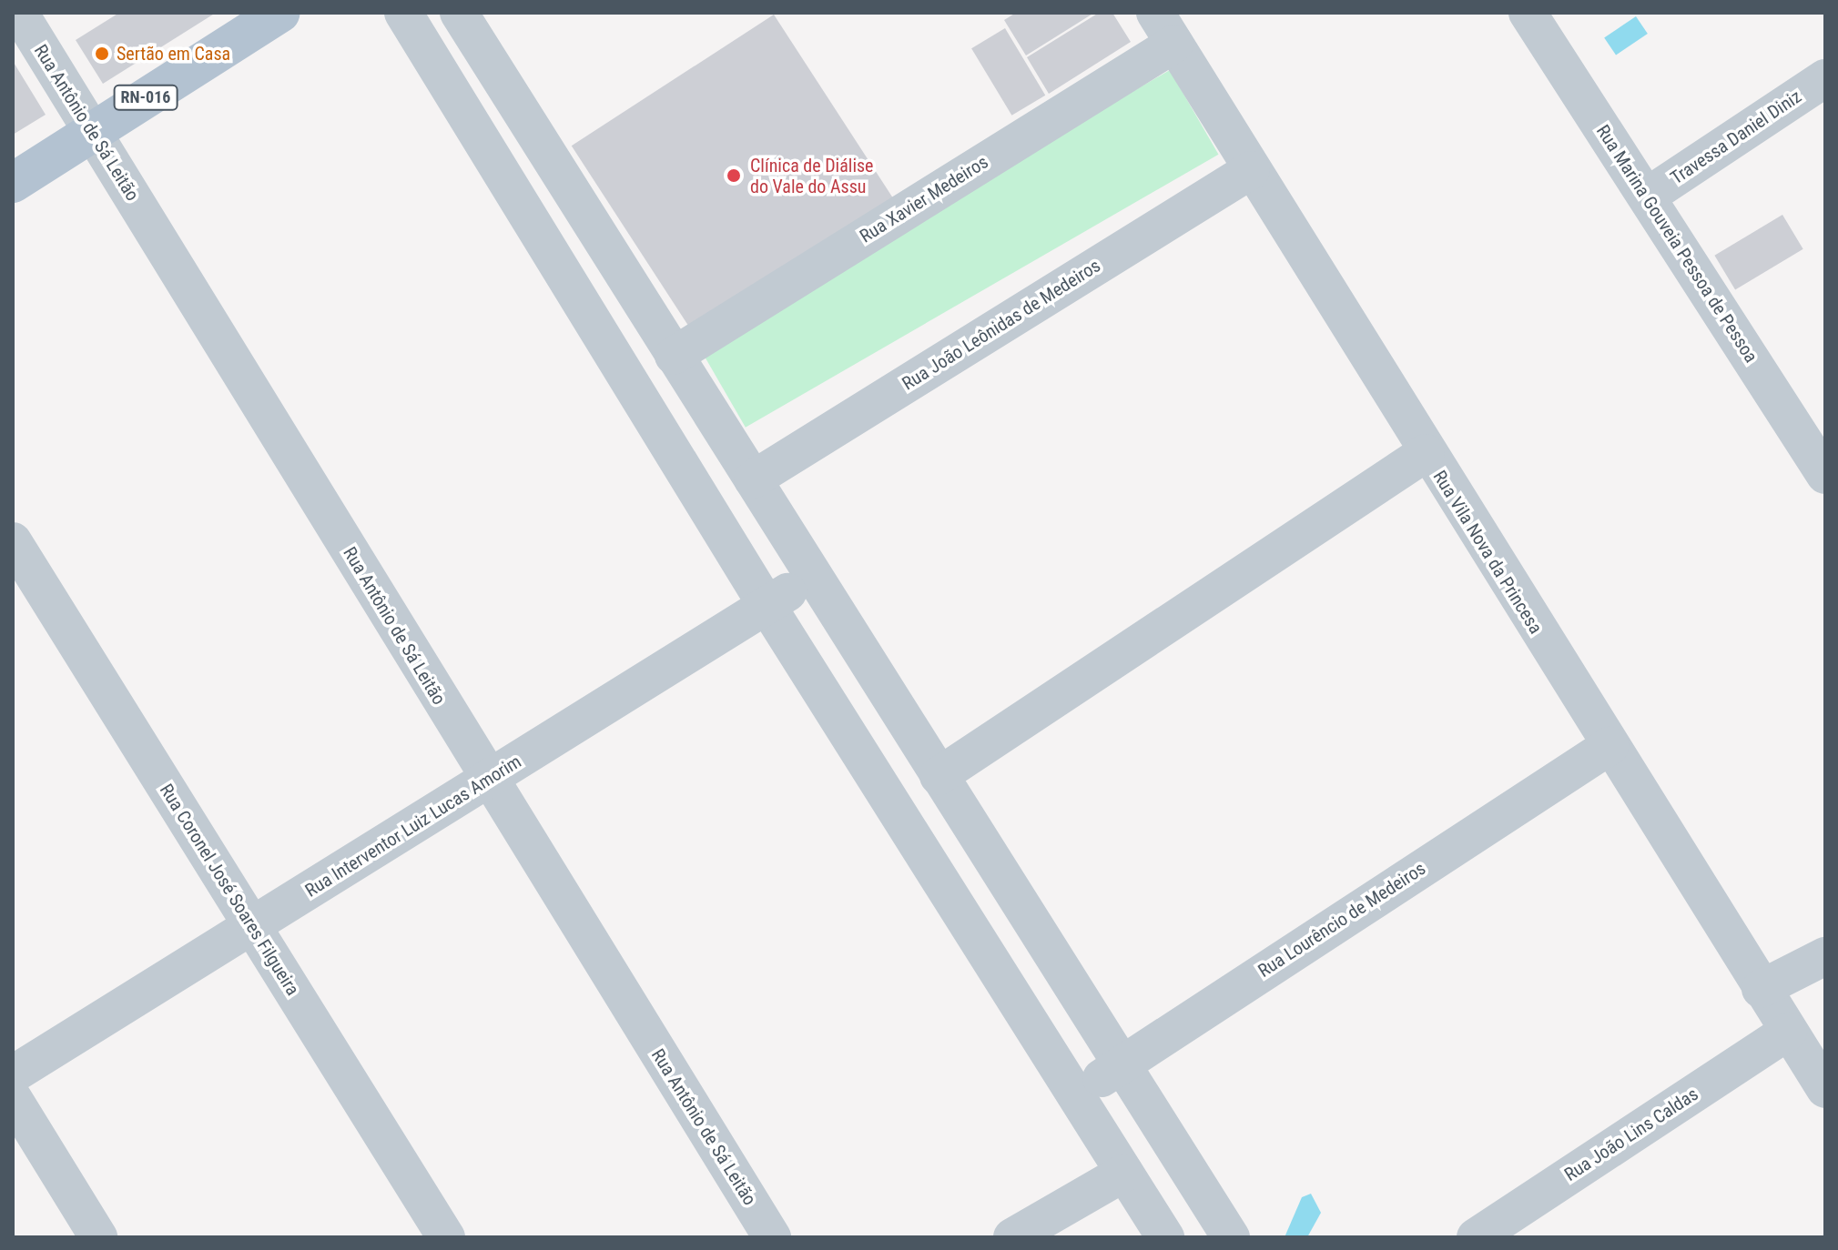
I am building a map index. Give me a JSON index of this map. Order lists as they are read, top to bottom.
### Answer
{
  "streets": {
    "main road": ["RN-016"],
    "street": [
      "Rua Antônio de Sá Leitão",
      "Travessa Daniel Diniz",
      "Rua Xavier Medeiros",
      "Rua Marina Gouveia Pessoa de Pessoa",
      "Rua João Leônidas de Medeiros",
      "Rua Vila Nova da Princesa",
      "Rua Interventor Luiz Lucas Amorim",
      "Rua Coronel José Soares Filgueira",
      "Rua Lourêncio de Medeiros",
      "Rua João Lins Caldas"
    ]
  },
  "crossings": [
    ["RN-016", "Rua Antônio de Sá Leitão"],
    ["Rua Antônio de Sá Leitão", "Rua Interventor Luiz Lucas Amorim"],
    ["Travessa Daniel Diniz", "Rua Marina Gouveia Pessoa de Pessoa"],
    ["Rua Xavier Medeiros", "Rua Vila Nova da Princesa"],
    ["Rua João Leônidas de Medeiros", "Rua Vila Nova da Princesa"],
    ["Rua Vila Nova da Princesa", "Rua Lourêncio de Medeiros"],
    ["Rua Vila Nova da Princesa", "Rua João Lins Caldas"],
    ["Rua Interventor Luiz Lucas Amorim", "Rua Coronel José Soares Filgueira"]
  ],
  "places": ["Sertão em Casa", "Clínica de Diálise do Vale do Assu"]
}
